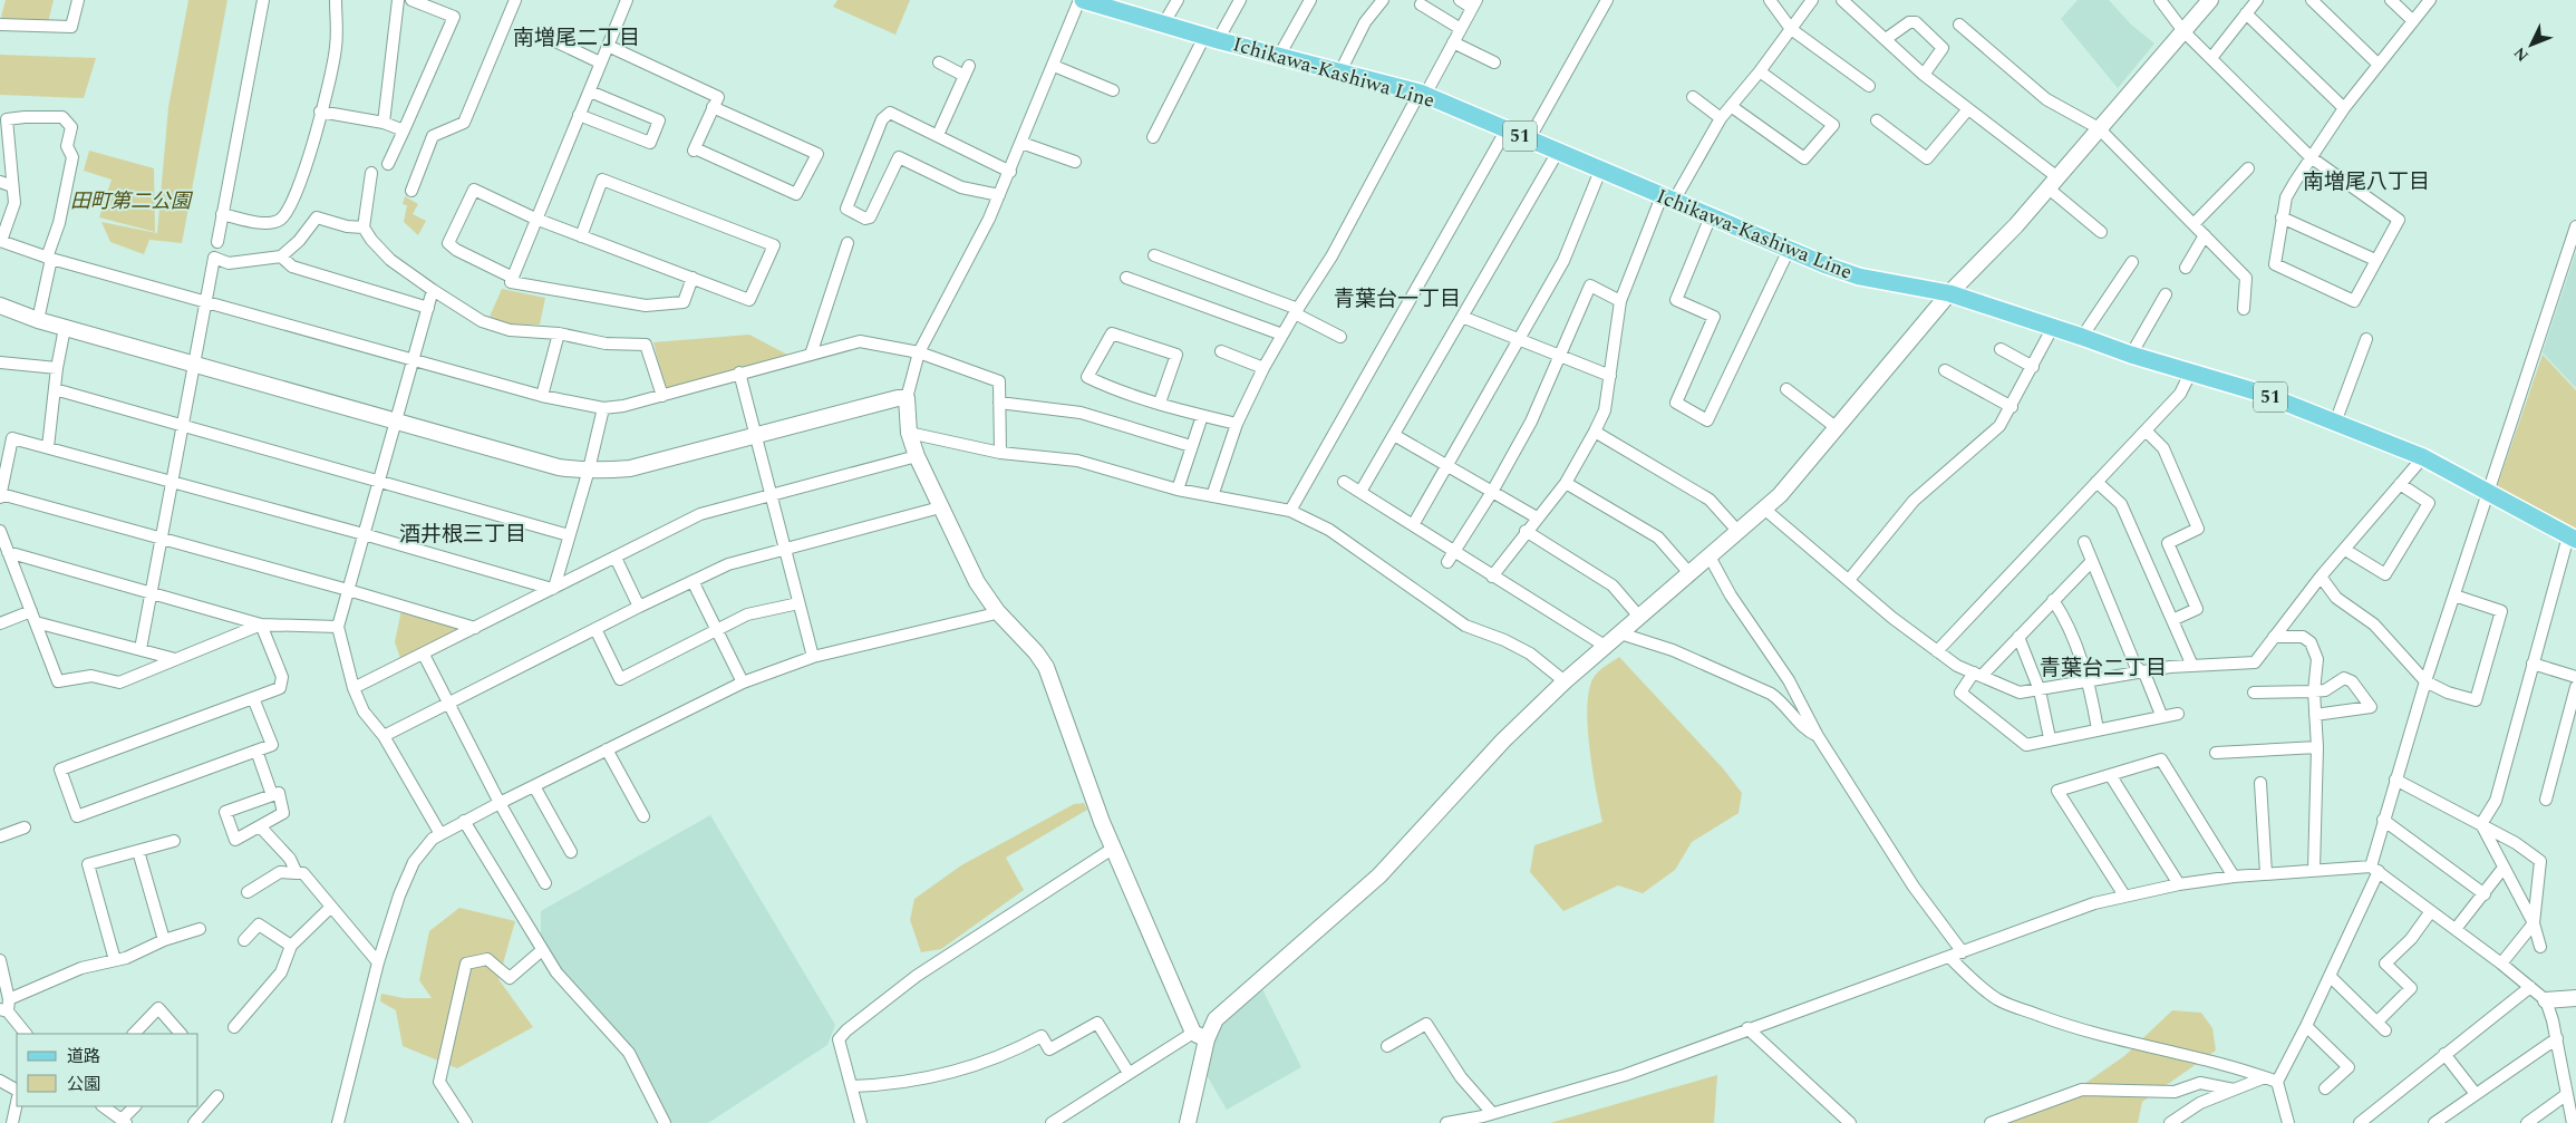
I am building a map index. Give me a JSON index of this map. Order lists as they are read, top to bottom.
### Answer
{
  "streets": {
    "main road": ["Ichikawa-Kashiwa Line", "51"]
  },
  "districts": [
    "南増尾二丁目",
    "南増尾八丁目",
    "青葉台一丁目",
    "酒井根三丁目",
    "青葉台二丁目"
  ],
  "parks": ["田町第二公園"],
  "legend": ["道路", "公園"],
  "north": "bottom left"
}
